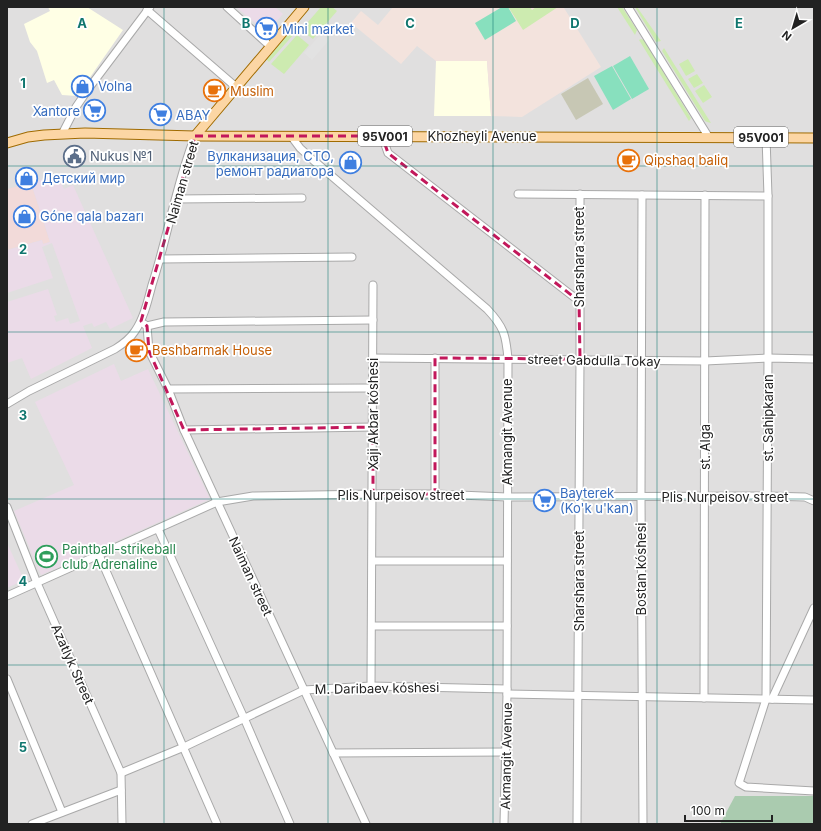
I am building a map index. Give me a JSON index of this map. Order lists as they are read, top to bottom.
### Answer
{
  "streets": {
    "main road": ["95V001", "Khozheyli Avenue", "Naiman street"],
    "street": [
      "Sharshara street",
      "street Gabdulla Tokay",
      "Xaji Akbar kóshesi",
      "st. Sahipkaran",
      "Akmangit Avenue",
      "st. Alga",
      "Plis Nurpeisov street",
      "Bostan kóshesi",
      "Azatlyk Street",
      "M. Daribaev kóshesi"
    ]
  },
  "crossings": [
    ["Khozheyli Avenue", "Naiman street"],
    ["Khozheyli Avenue", "st. Sahipkaran"],
    ["Khozheyli Avenue", "Akmangit Avenue"],
    ["Naiman street", "Plis Nurpeisov street"],
    ["Naiman street", "M. Daribaev kóshesi"],
    ["Sharshara street", "street Gabdulla Tokay"],
    ["Sharshara street", "Plis Nurpeisov street"],
    ["Sharshara street", "M. Daribaev kóshesi"],
    ["street Gabdulla Tokay", "Xaji Akbar kóshesi"],
    ["street Gabdulla Tokay", "st. Sahipkaran"],
    ["street Gabdulla Tokay", "Akmangit Avenue"],
    ["street Gabdulla Tokay", "st. Alga"],
    ["street Gabdulla Tokay", "Bostan kóshesi"],
    ["Xaji Akbar kóshesi", "Plis Nurpeisov street"],
    ["Xaji Akbar kóshesi", "M. Daribaev kóshesi"],
    ["st. Sahipkaran", "Plis Nurpeisov street"],
    ["st. Sahipkaran", "M. Daribaev kóshesi"],
    ["Akmangit Avenue", "Plis Nurpeisov street"],
    ["Akmangit Avenue", "M. Daribaev kóshesi"],
    ["st. Alga", "Plis Nurpeisov street"],
    ["st. Alga", "M. Daribaev kóshesi"],
    ["Plis Nurpeisov street", "Bostan kóshesi"],
    ["Plis Nurpeisov street", "Azatlyk Street"],
    ["Bostan kóshesi", "M. Daribaev kóshesi"],
    ["Azatlyk Street", "M. Daribaev kóshesi"]
  ],
  "places": {
    "supermarket": [
      "Mini market",
      "Xantore",
      "ABAY",
      "Bayterek (Ko'k u'kan)"
    ],
    "shop": [
      "Volna",
      "Вулканизация, СТО, ремонт радиатора",
      "Детский мир",
      "Góne qala bazarı"
    ],
    "cafe": ["Muslim", "Qipshaq baliq", "Beshbarmak House"],
    "public building": ["Nukus №1"],
    "sports": ["Paintball-strikeball club Adrenaline"]
  },
  "scale_bar": "100 m",
  "north": "bottom left",
  "grid": {
    "columns": [
      "A",
      "B",
      "C",
      "D",
      "E"
    ],
    "rows": [
      "1",
      "2",
      "3",
      "4",
      "5"
    ]
  }
}
